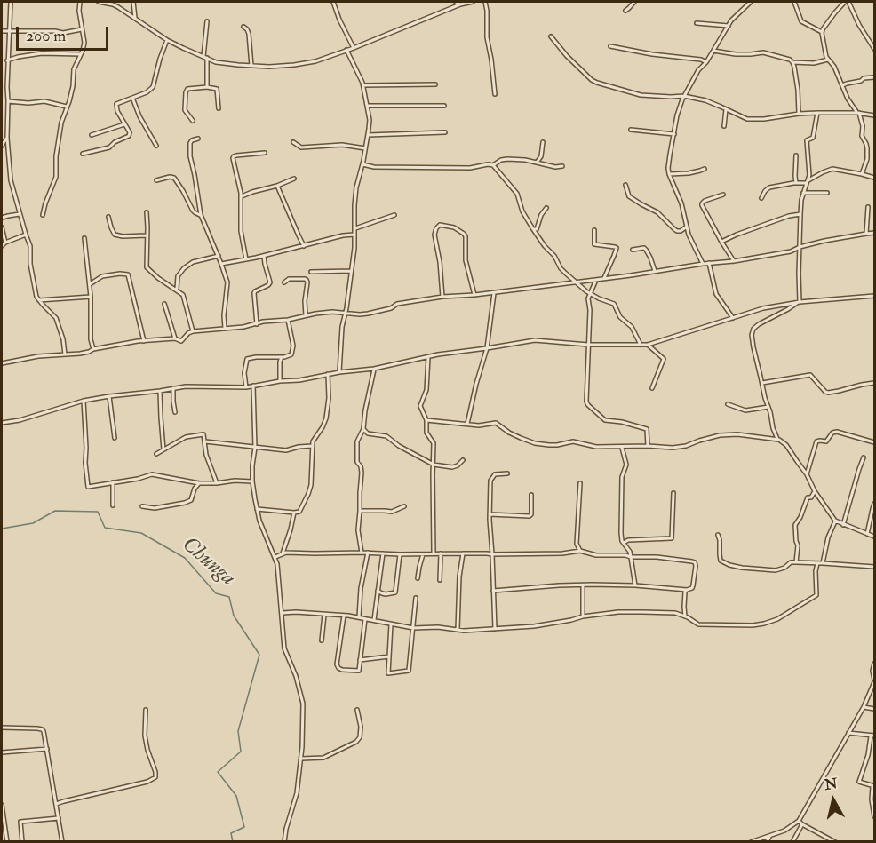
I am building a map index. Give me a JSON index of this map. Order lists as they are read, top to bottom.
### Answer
{
  "water": ["Chunga"],
  "scale_bar": "200 m",
  "north": "top"
}
